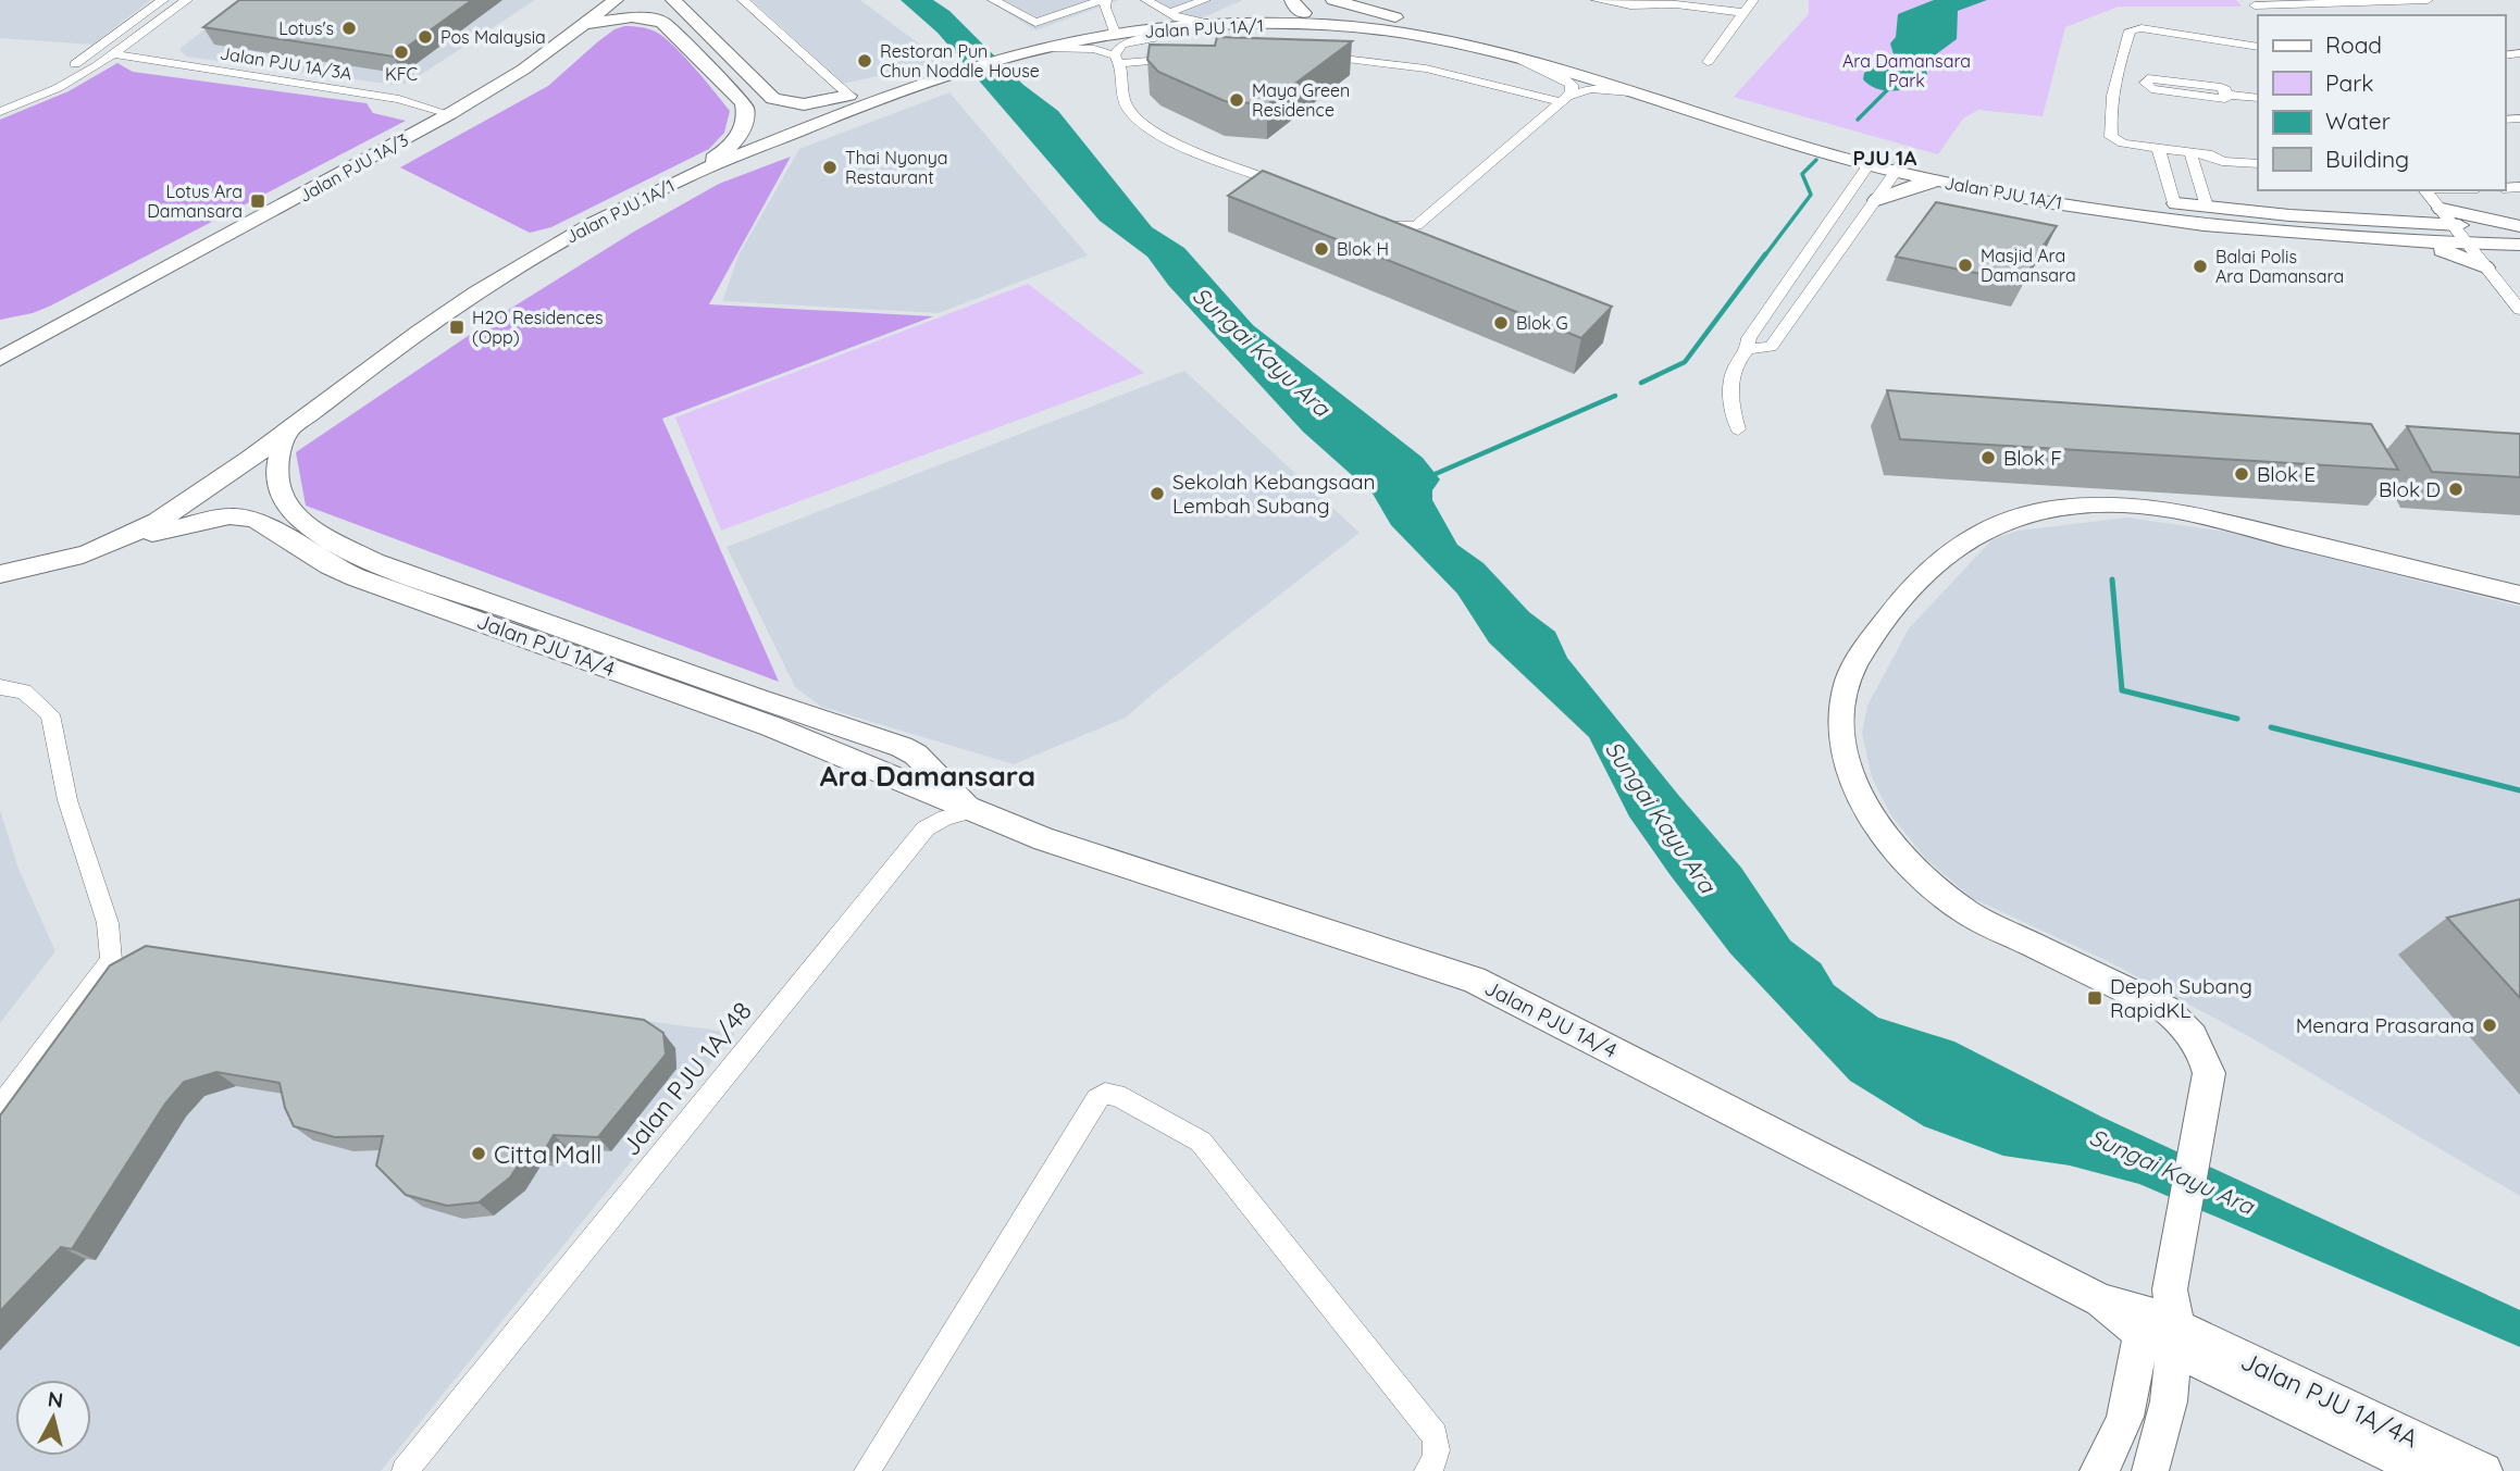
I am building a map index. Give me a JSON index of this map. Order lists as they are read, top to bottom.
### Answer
{
  "streets": {
    "main road": [
      "Jalan PJU 1A/1",
      "Jalan PJU 1A/3",
      "Jalan PJU 1A/4",
      "Jalan PJU 1A/4A"
    ],
    "street": ["Jalan PJU 1A/3A", "Jalan PJU 1A/48"]
  },
  "crossings": [
    ["Jalan PJU 1A/1", "Jalan PJU 1A/4"],
    ["Jalan PJU 1A/3A", "Jalan PJU 1A/3"],
    ["Jalan PJU 1A/4", "Jalan PJU 1A/48"],
    ["Jalan PJU 1A/4", "Jalan PJU 1A/4A"]
  ],
  "districts": ["PJU 1A", "Ara Damansara"],
  "water": ["Sungai Kayu Ara"],
  "parks": ["Ara Damansara Park"],
  "places": {
    "other": [
      "Lotus's",
      "Pos Malaysia",
      "KFC",
      "Restoran Pun Chun Noddle House",
      "Maya Green Residence",
      "Thai Nyonya Restaurant",
      "Blok H",
      "Masjid Ara Damansara",
      "Balai Polis Ara Damansara",
      "Blok G",
      "Blok F",
      "Blok E",
      "Blok D",
      "Sekolah Kebangsaan Lembah Subang",
      "Menara Prasarana",
      "Citta Mall"
    ],
    "transit": ["Lotus Ara Damansara", "H2O Residences (Opp)", "Depoh Subang RapidKL"]
  },
  "legend": [
    "Road",
    "Park",
    "Water",
    "Building"
  ],
  "north": "top"
}
